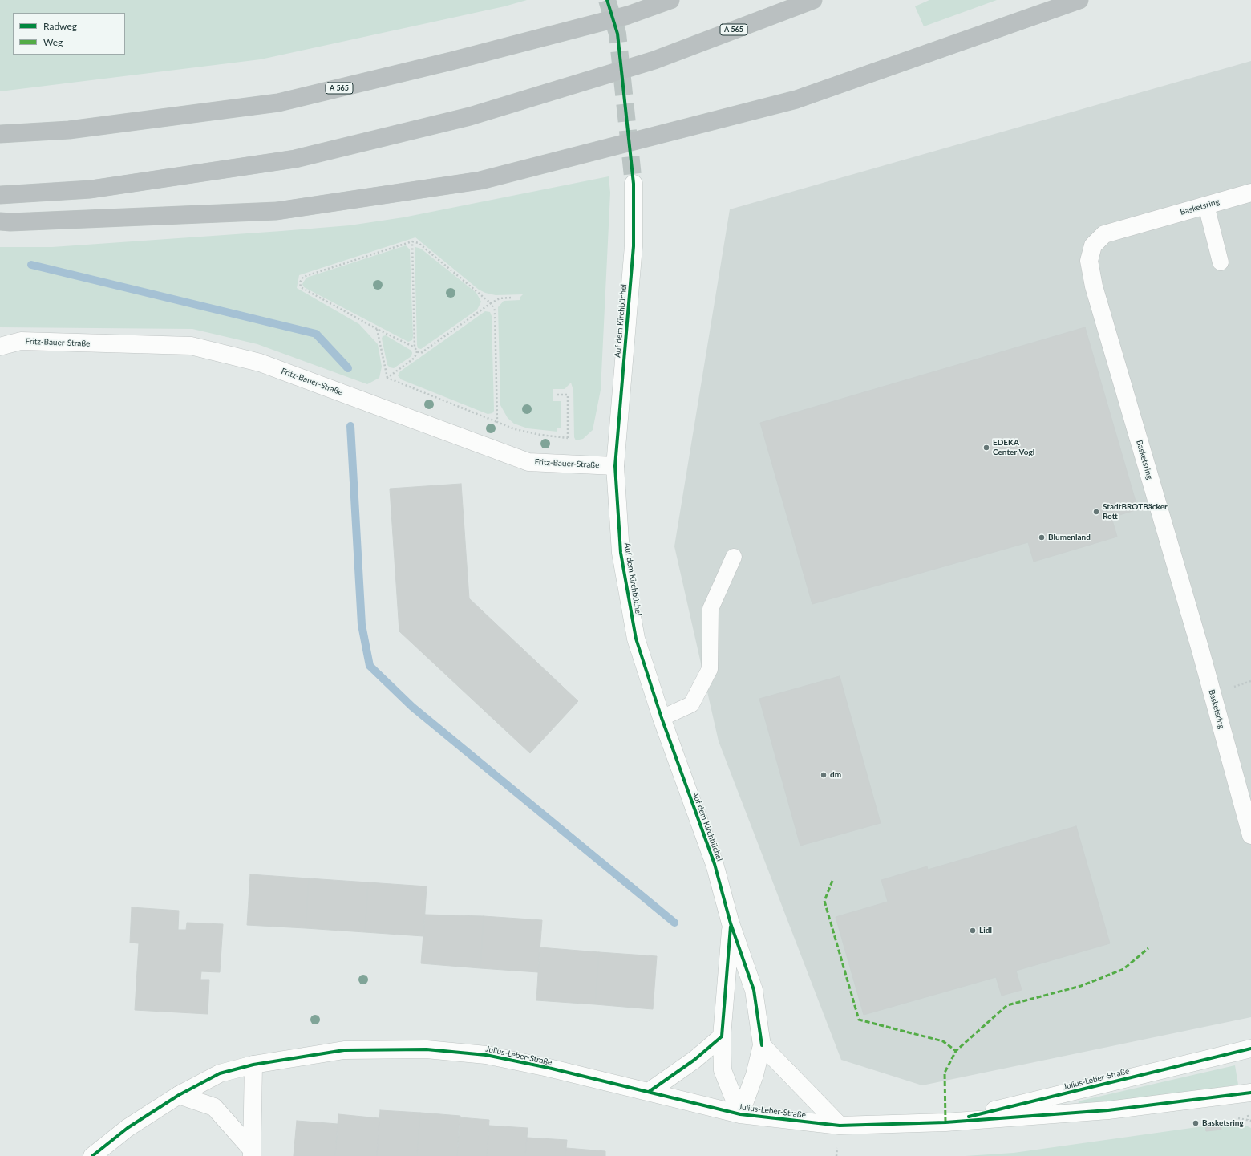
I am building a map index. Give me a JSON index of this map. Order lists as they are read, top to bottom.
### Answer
{
  "streets": {
    "highway": ["A 565"],
    "street": [
      "Basketsring",
      "Auf dem Kirchbüchel",
      "Fritz-Bauer-Straße",
      "Julius-Leber-Straße"
    ]
  },
  "crossings": [
    ["Auf dem Kirchbüchel", "Fritz-Bauer-Straße"],
    ["Auf dem Kirchbüchel", "Julius-Leber-Straße"]
  ],
  "places": [
    "EDEKA Center Vogl",
    "StadtBROTBäcker Rott",
    "Blumenland",
    "dm",
    "Lidl",
    "Basketsring"
  ],
  "legend": ["Radweg", "Weg"]
}
